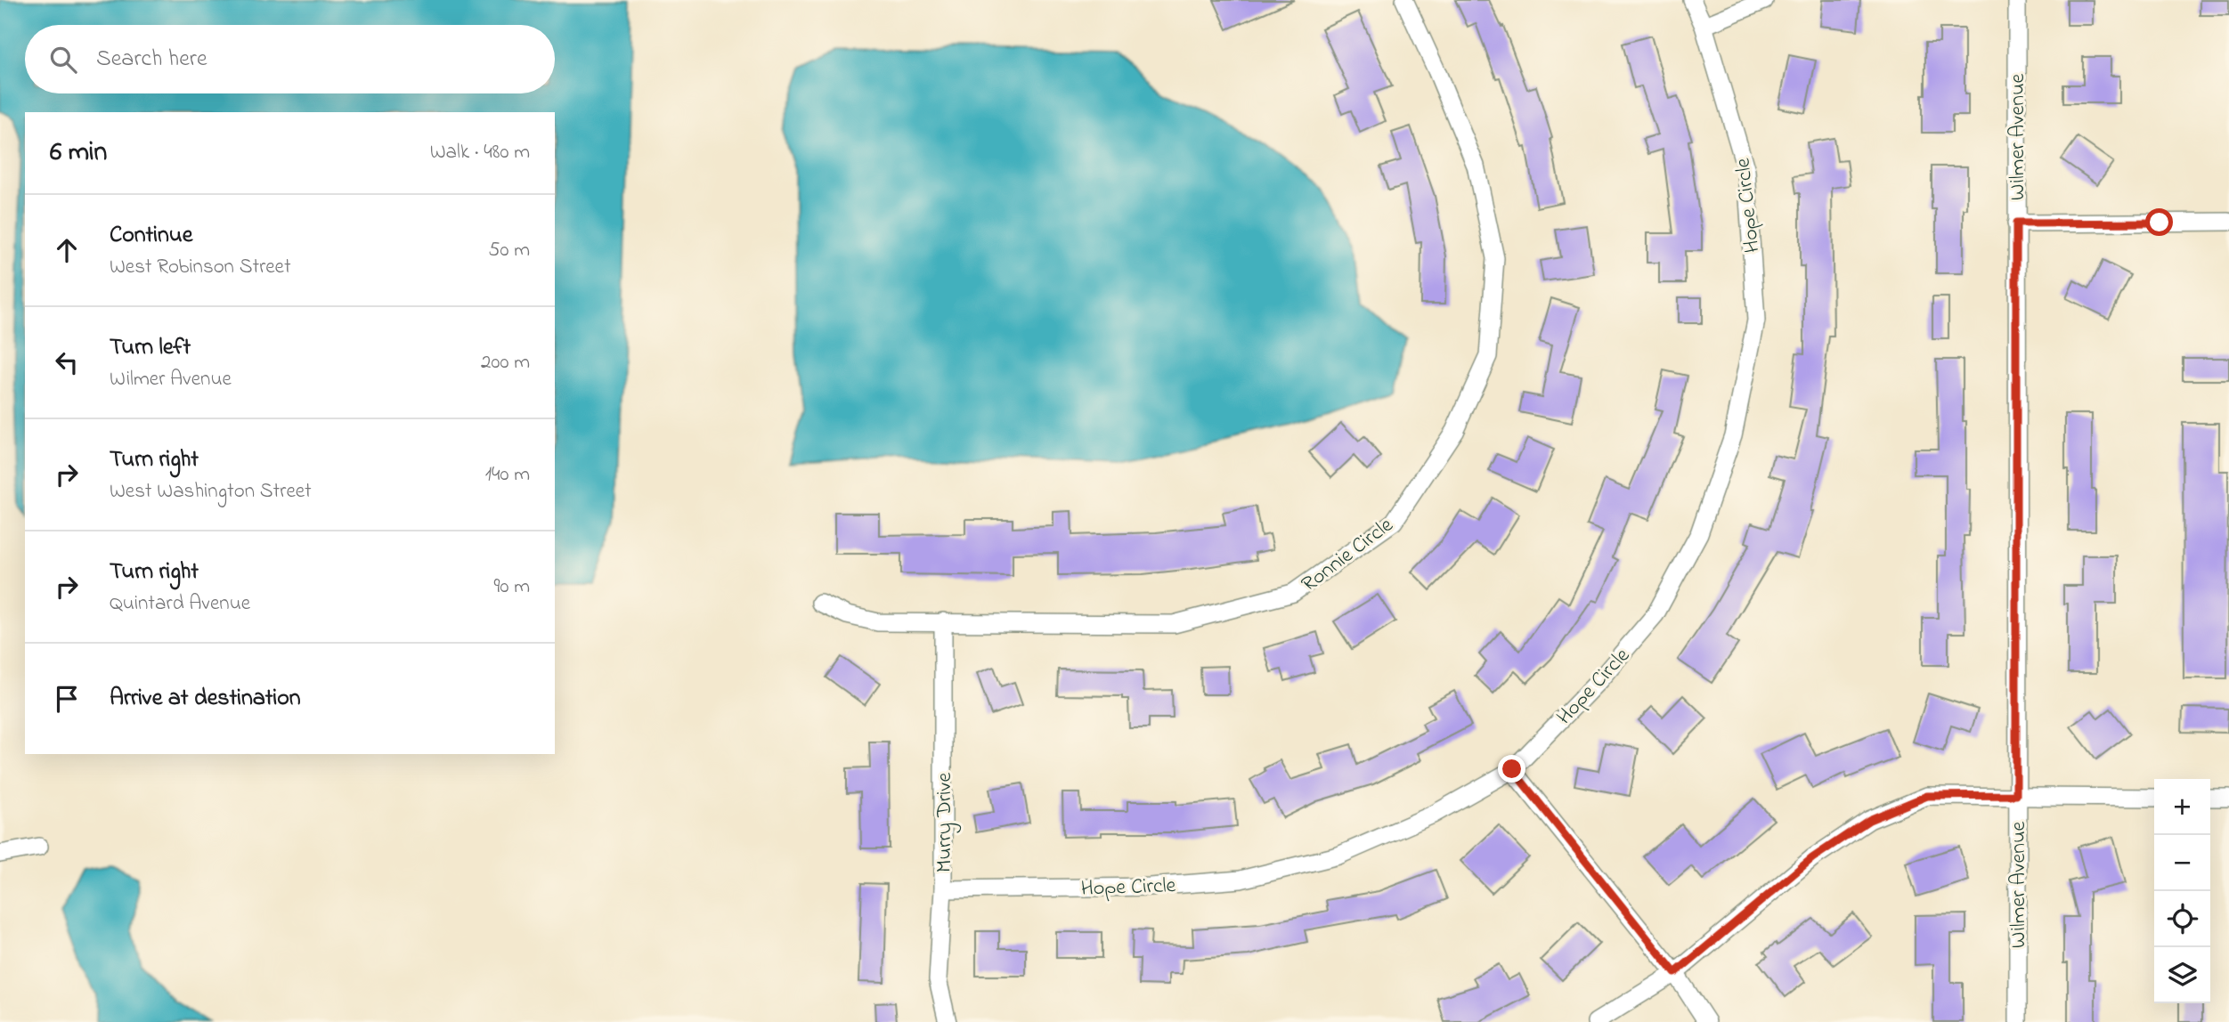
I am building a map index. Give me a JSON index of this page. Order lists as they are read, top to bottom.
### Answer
{
  "streets": {
    "street": [
      "Wilmer Avenue",
      "Hope Circle",
      "Ronnie Circle",
      "Murry Drive"
    ]
  },
  "crossings": [
    ["Hope Circle", "Murry Drive"],
    ["Ronnie Circle", "Murry Drive"]
  ],
  "page": {
    "search": "Search here",
    "heading": ["6 min", "Walk · 480 m"],
    "list": [
      ["Continue", "West Robinson Street", "50 m"],
      ["Turn left", "Wilmer Avenue", "200 m"],
      ["Turn right", "West Washington Street", "140 m"],
      ["Turn right", "Quintard Avenue", "90 m"],
      "Arrive at destination"
    ],
    "map_buttons": ["+", "−"]
  }
}
